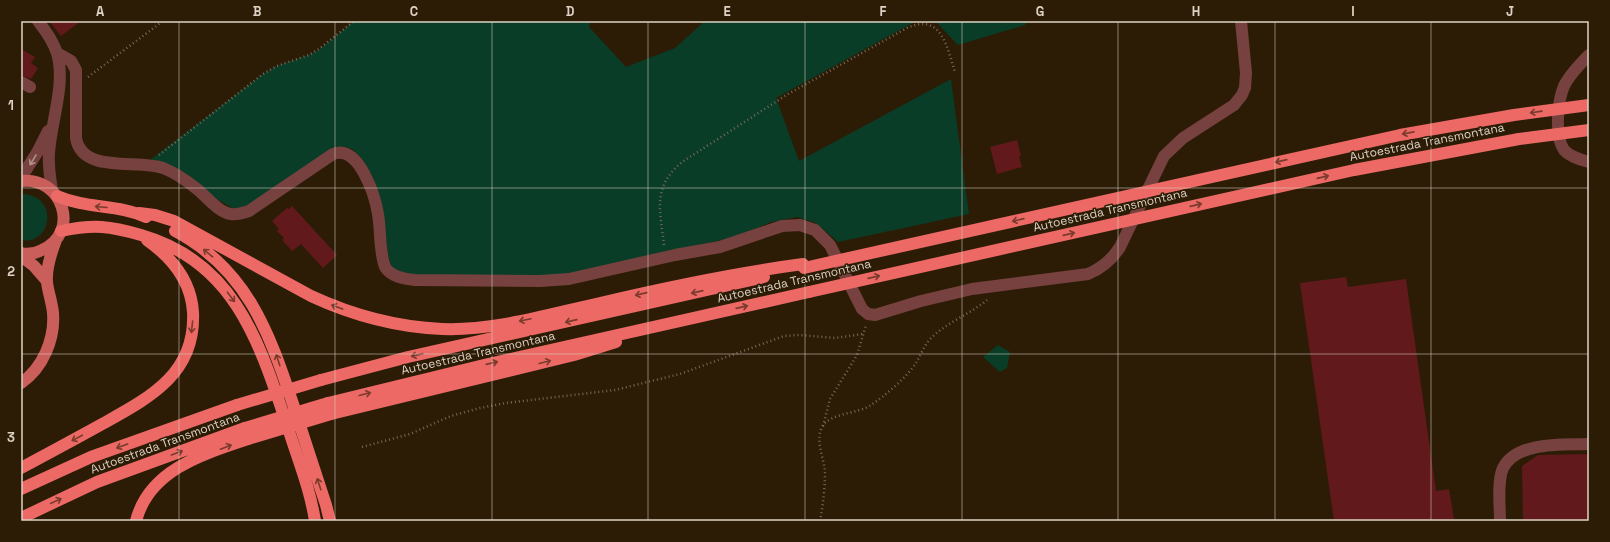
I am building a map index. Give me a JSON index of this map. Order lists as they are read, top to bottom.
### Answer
{
  "streets": {
    "highway": ["Autoestrada Transmontana"]
  },
  "grid": {
    "columns": [
      "A",
      "B",
      "C",
      "D",
      "E",
      "F",
      "G",
      "H",
      "I",
      "J"
    ],
    "rows": ["1", "2", "3"]
  }
}
